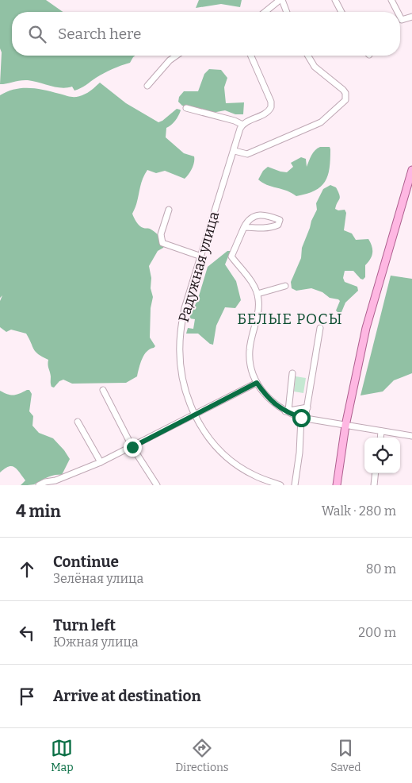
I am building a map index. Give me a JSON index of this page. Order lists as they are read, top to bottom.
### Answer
{
  "streets": {
    "street": ["Радужная улица"]
  },
  "districts": ["БЕЛЫЕ РОСЫ"],
  "page": {
    "search": "Search here",
    "heading": ["4 min", "Walk · 280 m"],
    "list": [
      ["Continue", "Зелёная улица", "80 m"],
      ["Turn left", "Южная улица", "200 m"],
      "Arrive at destination"
    ],
    "nav": ["Map", "Directions", "Saved"]
  }
}
